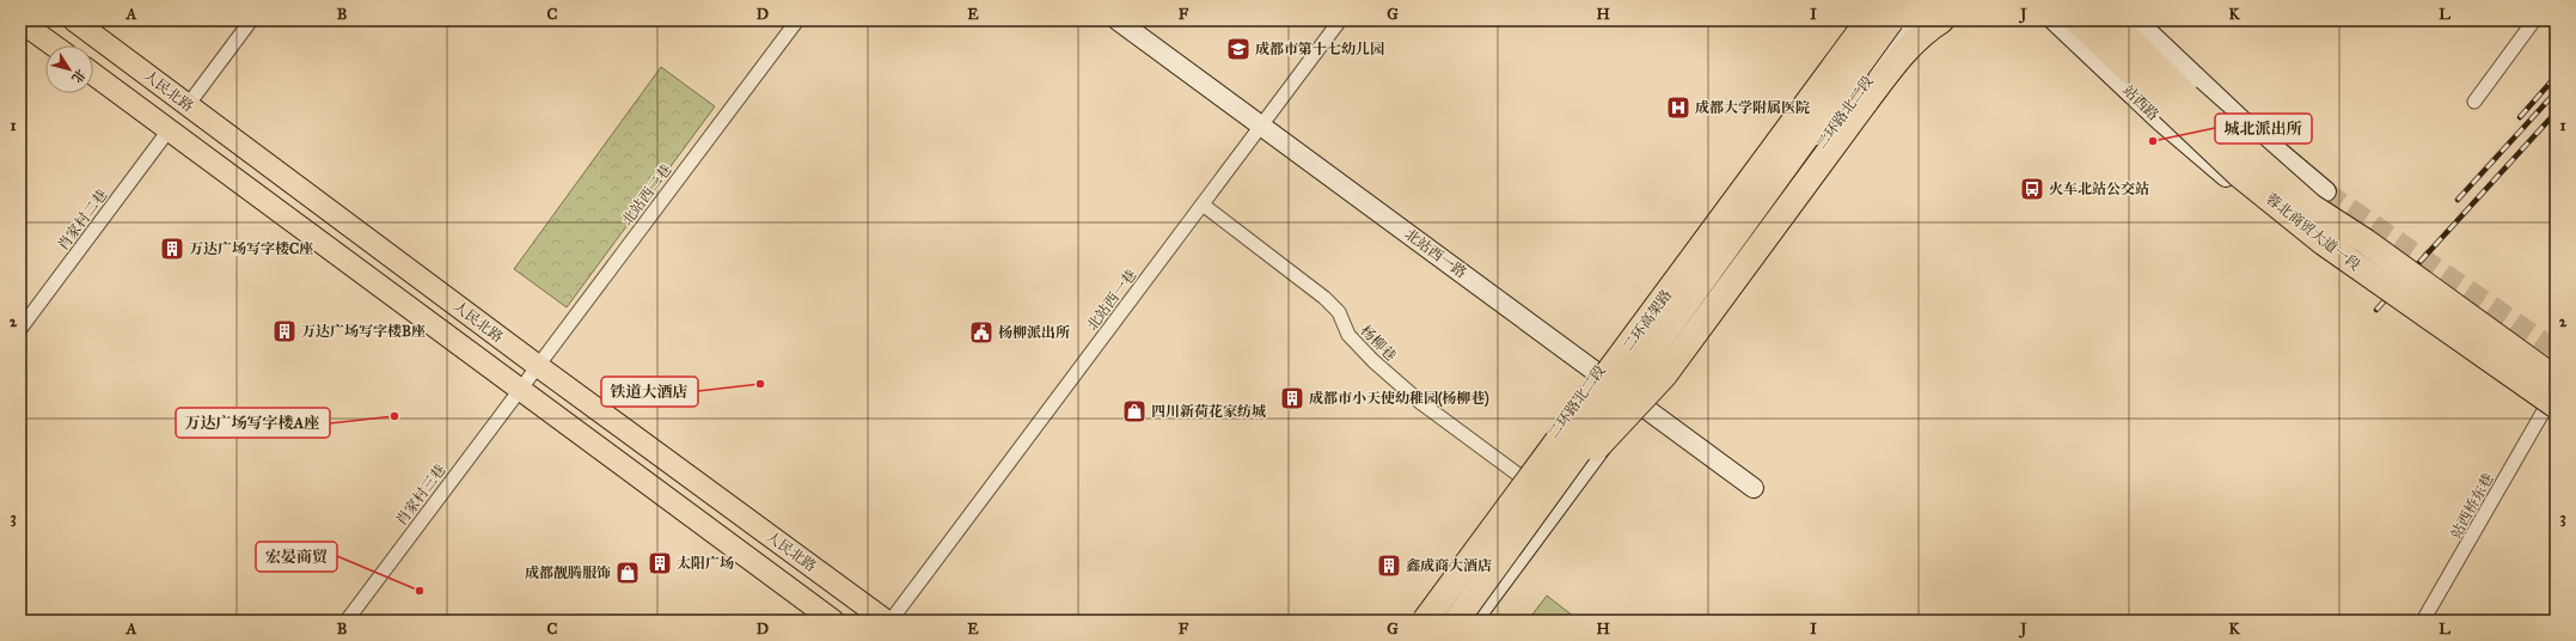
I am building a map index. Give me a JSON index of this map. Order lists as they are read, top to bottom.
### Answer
{
  "streets": {
    "highway": ["蓉北商贸大道一段", "二环高架路"],
    "main road": [
      "人民北路",
      "站西路",
      "二环路北二段",
      "北站西一路"
    ],
    "street": [
      "北站西二巷",
      "肖家村二巷",
      "北站西一巷",
      "杨柳巷",
      "肖家村三巷",
      "站西桥东巷"
    ]
  },
  "crossings": [
    ["人民北路", "北站西二巷"],
    ["人民北路", "肖家村二巷"],
    ["人民北路", "肖家村三巷"],
    ["二环路北二段", "北站西一路"],
    ["二环路北二段", "杨柳巷"],
    ["北站西二巷", "肖家村三巷"],
    ["蓉北商贸大道一段", "站西桥东巷"],
    ["北站西一路", "北站西一巷"],
    ["北站西一巷", "杨柳巷"]
  ],
  "places": {
    "school or university": ["成都市第十七幼儿园"],
    "hospital": ["成都大学附属医院"],
    "other": [
      "城北派出所",
      "铁道大酒店",
      "万达广场写字楼A座",
      "宏晏商贸"
    ],
    "bus stop": ["火车北站公交站"],
    "building": [
      "万达广场写字楼C座",
      "万达广场写字楼B座",
      "成都市小天使幼稚园(杨柳巷)",
      "太阳广场",
      "鑫成商大酒店"
    ],
    "public building": ["杨柳派出所"],
    "shop": ["四川新荷花家纺城", "成都靓腾服饰"]
  },
  "north": "bottom right",
  "grid": {
    "columns": [
      "A",
      "B",
      "C",
      "D",
      "E",
      "F",
      "G",
      "H",
      "I",
      "J",
      "K",
      "L"
    ],
    "rows": ["1", "2", "3"]
  }
}
